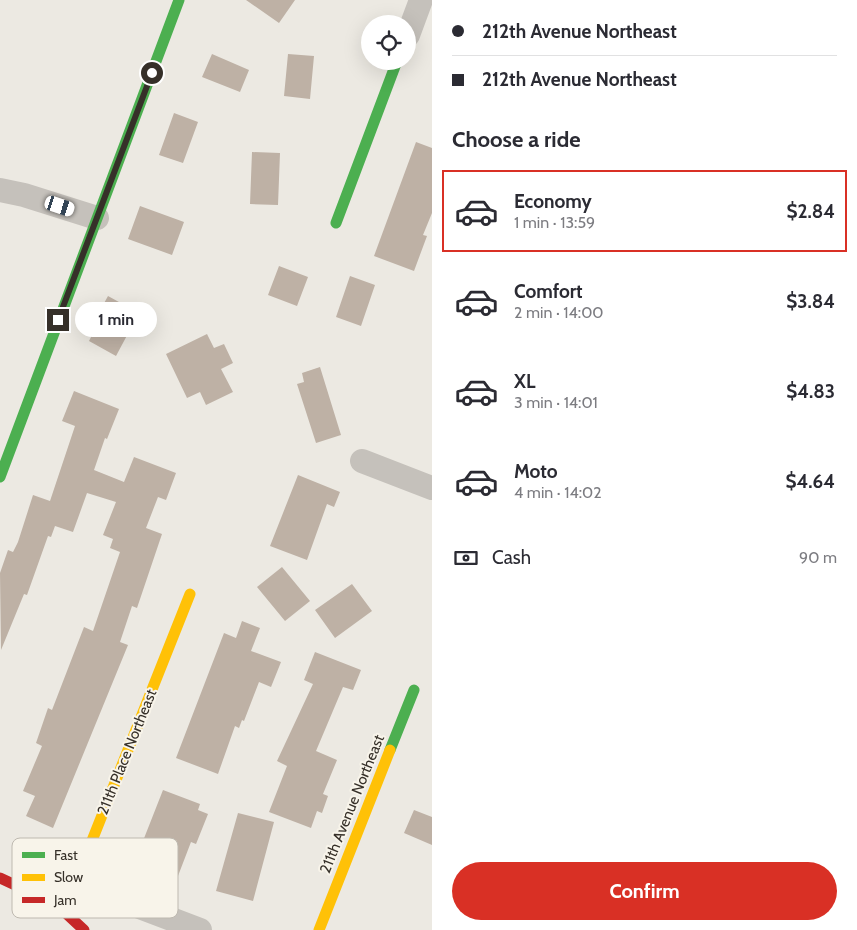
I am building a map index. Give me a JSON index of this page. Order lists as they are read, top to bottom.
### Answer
{
  "streets": {
    "street": ["211th Place Northeast", "211th Avenue Northeast"]
  },
  "legend": ["Fast", "Slow", "Jam"],
  "page": {
    "banner": ["212th Avenue Northeast", "212th Avenue Northeast"],
    "heading": "Choose a ride",
    "list": [
      {
        "name": "Economy",
        "note": "1 min · 13:59",
        "value": "$2.84"
      },
      {
        "name": "Comfort",
        "note": "2 min · 14:00",
        "value": "$3.84"
      },
      {
        "name": "XL",
        "note": "3 min · 14:01",
        "value": "$4.83"
      },
      {
        "name": "Moto",
        "note": "4 min · 14:02",
        "value": "$4.64"
      }
    ],
    "bubble": "1 min",
    "pay": ["Cash", "90 m"],
    "buttons": "Confirm"
  }
}
